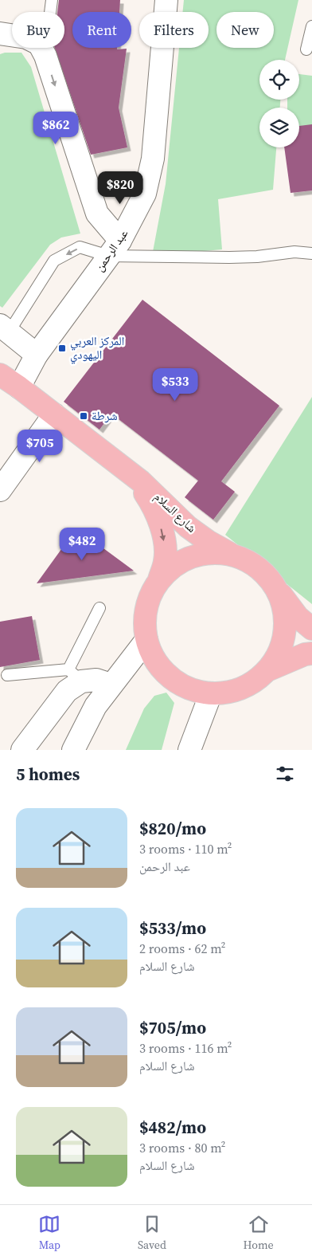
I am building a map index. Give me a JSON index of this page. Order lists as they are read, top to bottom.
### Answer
{
  "streets": {
    "main road": ["شارع السلام"],
    "street": ["عبد الرحمن"]
  },
  "crossings": [
    ["عبد الرحمن", "شارع السلام"]
  ],
  "places": {
    "transit": ["المركز العربي اليهودي", "شرطة"]
  },
  "page": {
    "chip": [
      "Buy",
      "Rent",
      "Filters",
      "New"
    ],
    "price": [
      "$862",
      "$820",
      "$533",
      "$705",
      "$482"
    ],
    "heading": "5 homes",
    "list": [
      {
        "name": "$820/mo",
        "note": "3 rooms · 110 m² · عبد الرحمن"
      },
      {
        "name": "$533/mo",
        "note": "2 rooms · 62 m² · شارع السلام"
      },
      {
        "name": "$705/mo",
        "note": "3 rooms · 116 m² · شارع السلام"
      },
      {
        "name": "$482/mo",
        "note": "3 rooms · 80 m² · شارع السلام"
      }
    ],
    "tabs": ["Map", "Saved", "Home"]
  }
}
